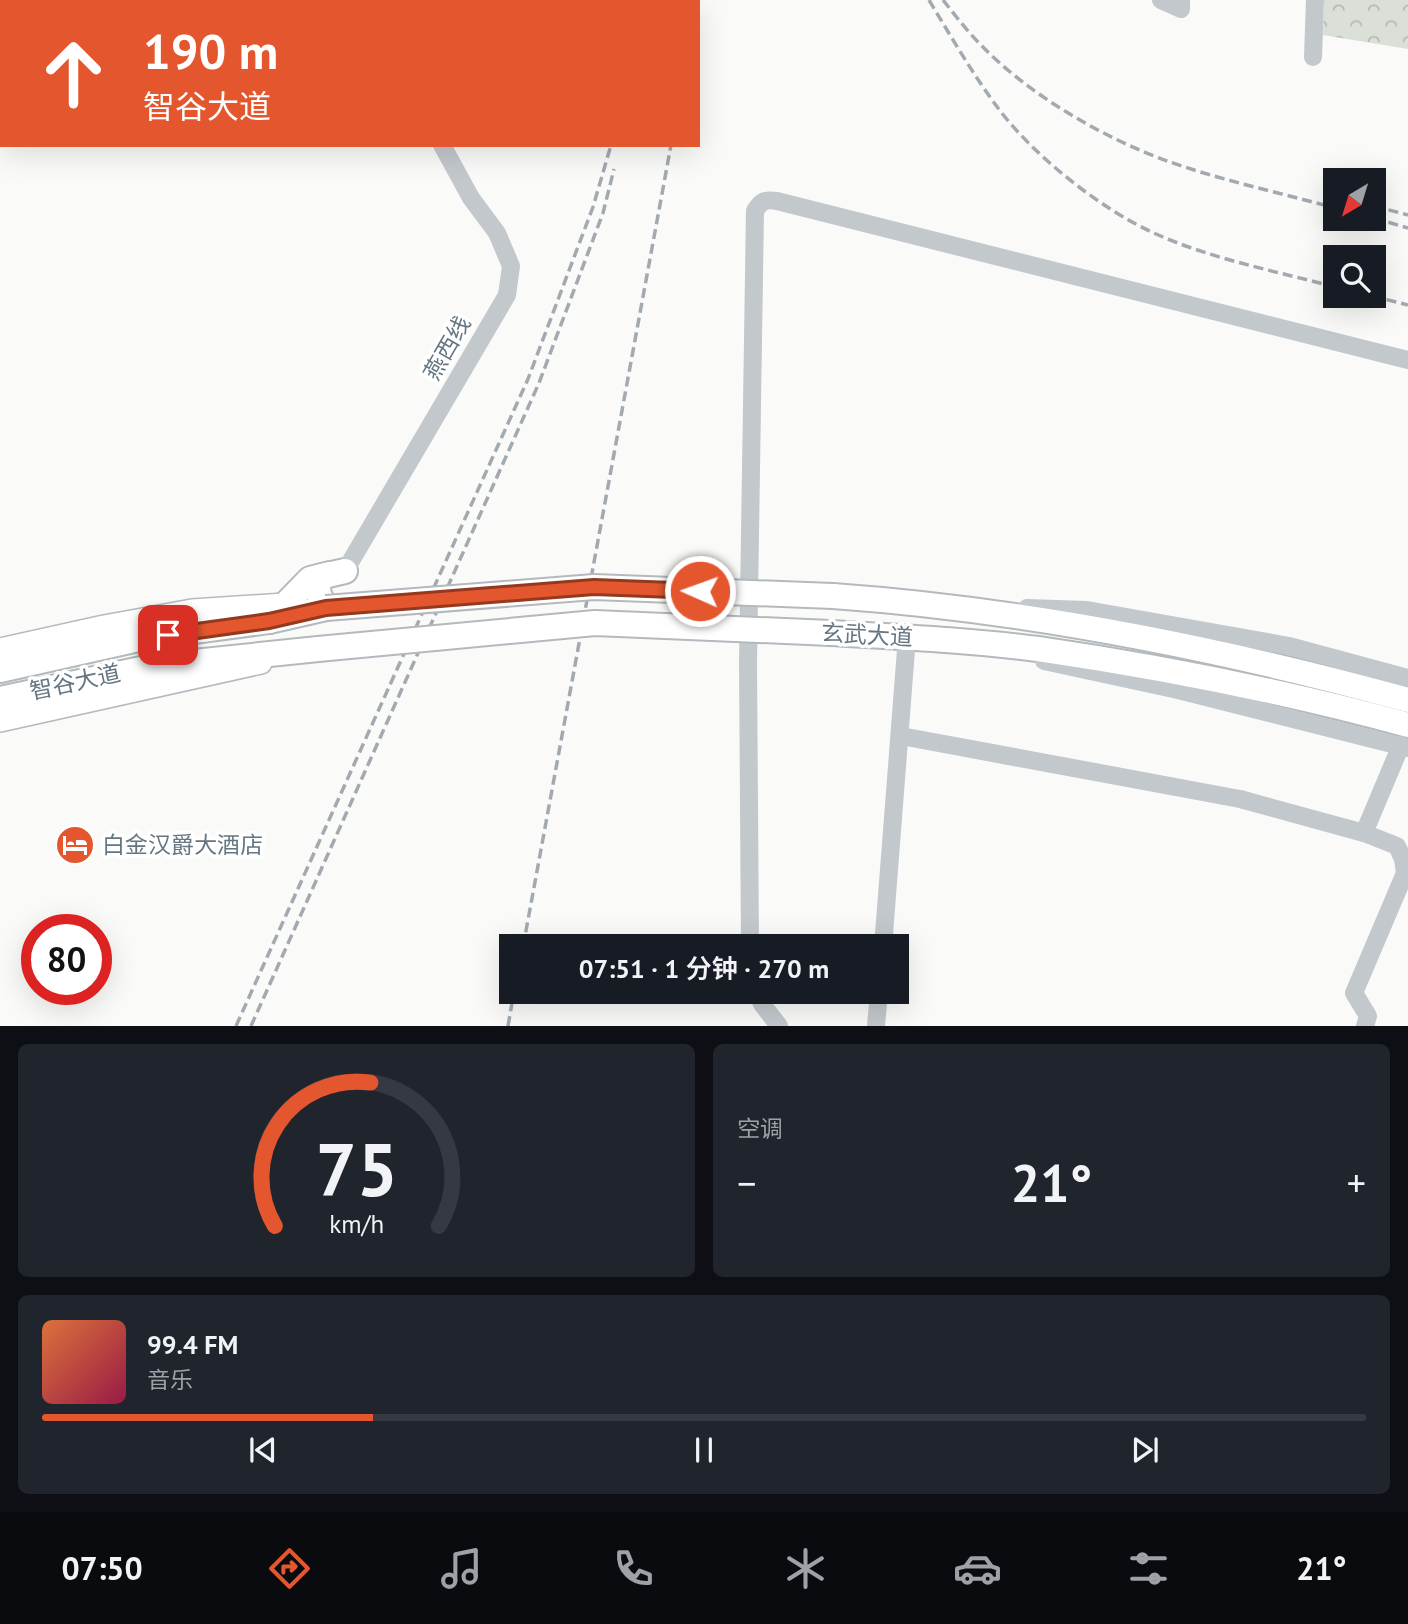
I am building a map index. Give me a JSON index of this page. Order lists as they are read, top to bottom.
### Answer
{
  "streets": {
    "highway": ["玄武大道", "智谷大道"],
    "street": ["燕西线"]
  },
  "crossings": [
    ["玄武大道", "智谷大道"]
  ],
  "places": {
    "hotel": ["白金汉爵大酒店"]
  },
  "north": "bottom left",
  "page": {
    "turn": ["190 m", "智谷大道"],
    "limit": "80",
    "trip": "07:51 · 1 分钟 · 270 m",
    "tile": "空调",
    "heat": ["−", "21°", "+"],
    "song": ["99.4 FM", "音乐"],
    "tabs": ["07:50", "21°"],
    "gauge": ["75", "km/h"]
  }
}
